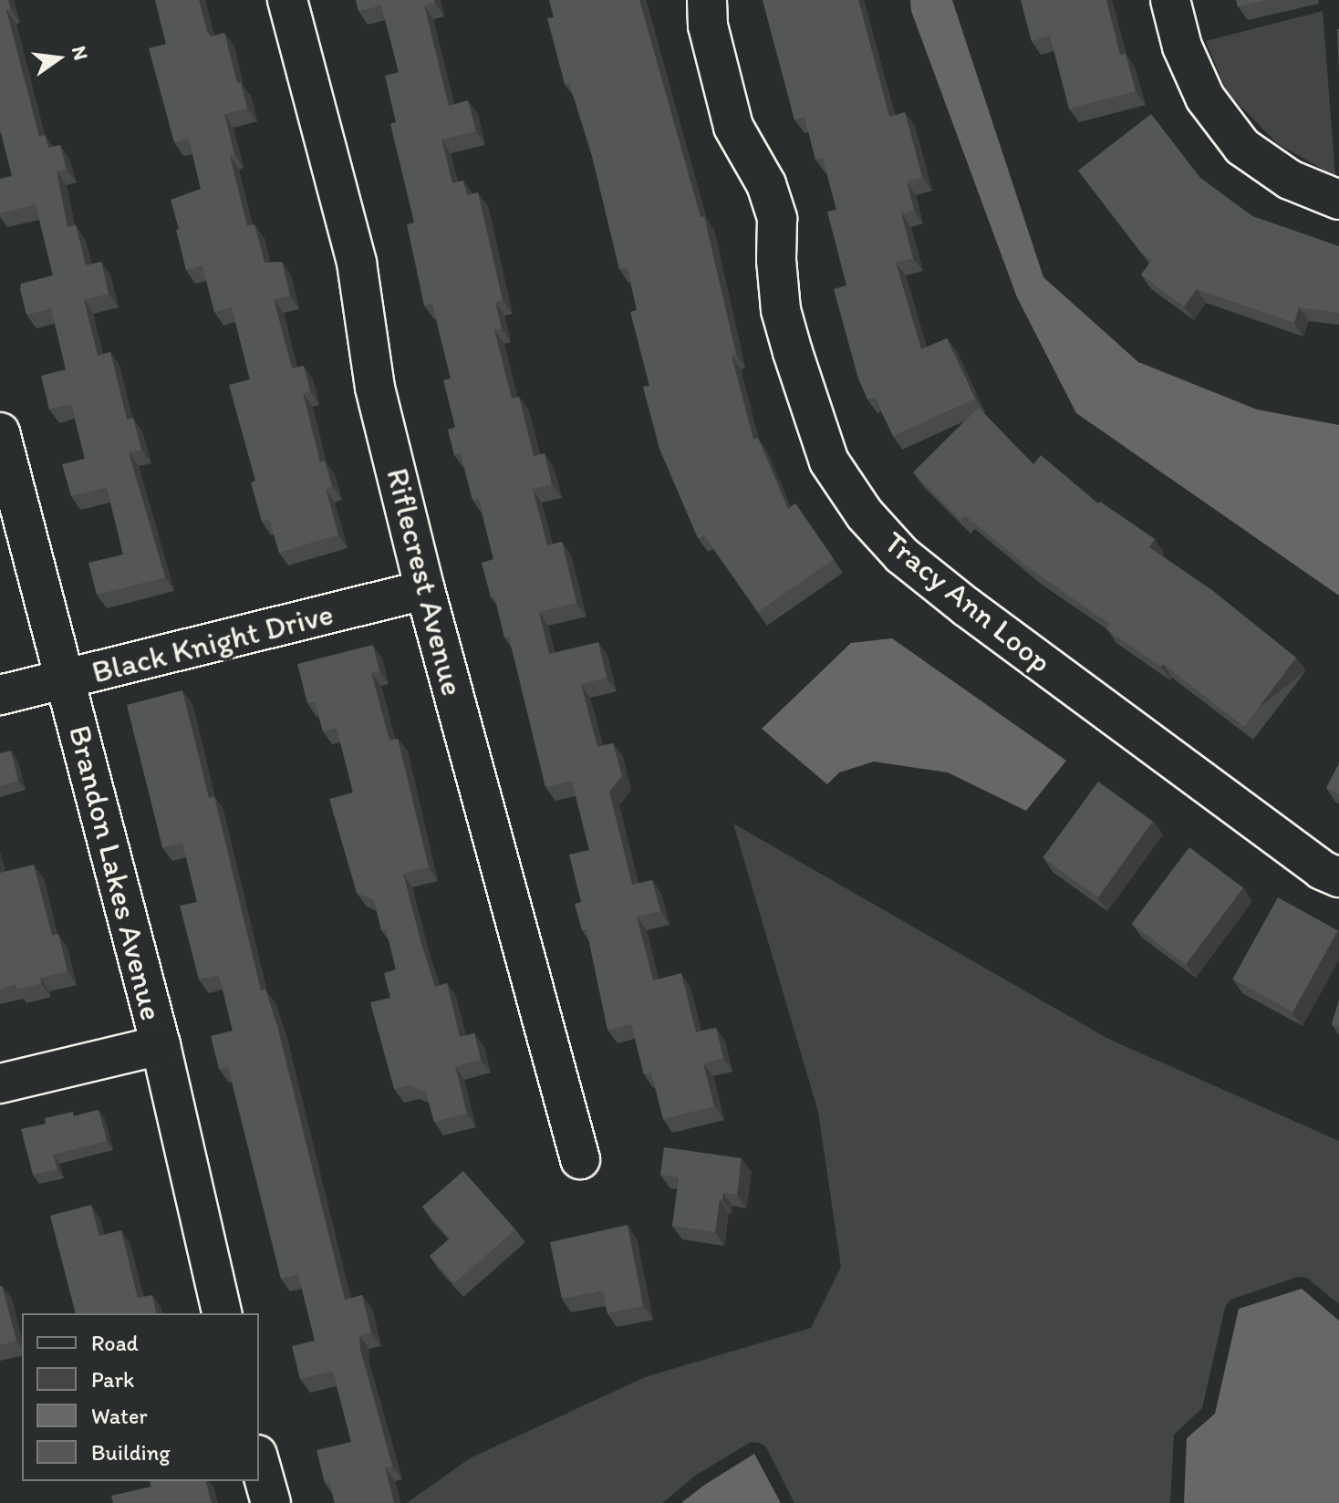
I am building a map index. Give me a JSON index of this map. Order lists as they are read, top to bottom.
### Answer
{
  "streets": {
    "street": [
      "Riflecrest Avenue",
      "Tracy Ann Loop",
      "Black Knight Drive",
      "Brandon Lakes Avenue"
    ]
  },
  "crossings": [
    ["Riflecrest Avenue", "Black Knight Drive"],
    ["Black Knight Drive", "Brandon Lakes Avenue"]
  ],
  "legend": [
    "Road",
    "Park",
    "Water",
    "Building"
  ],
  "north": "right"
}
